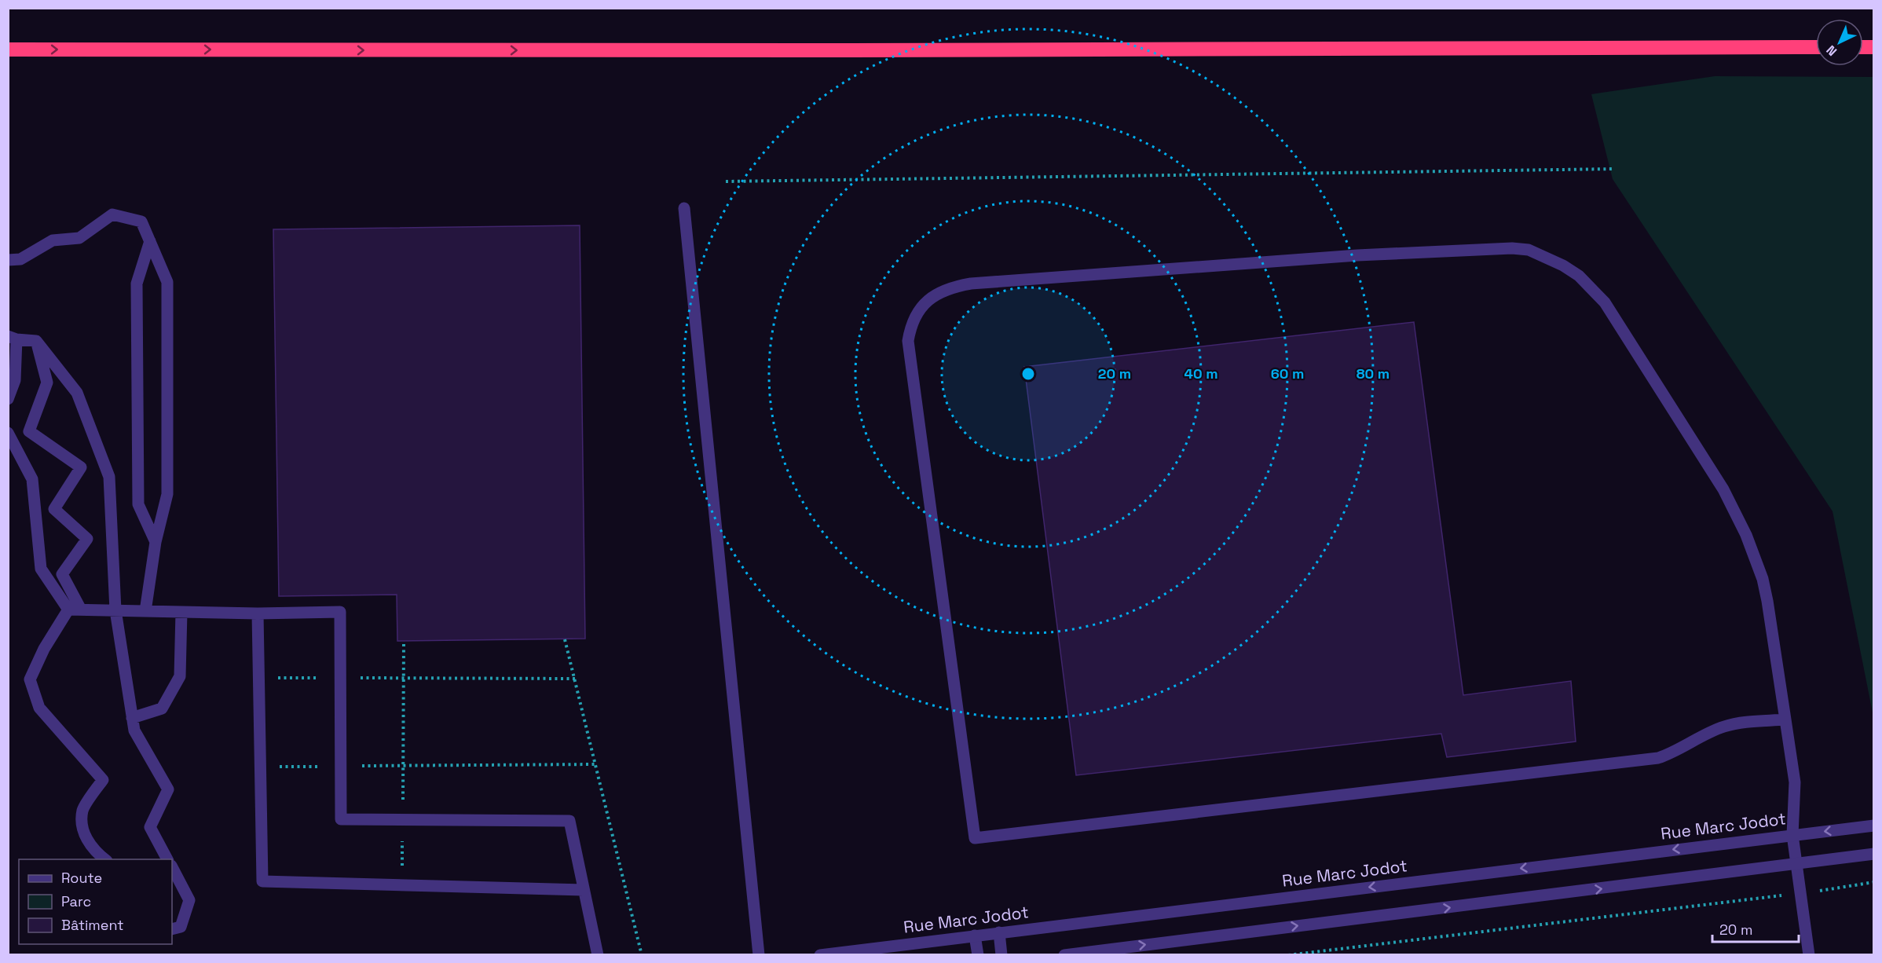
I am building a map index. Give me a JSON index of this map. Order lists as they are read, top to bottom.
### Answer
{
  "streets": {
    "street": ["Rue Marc Jodot"]
  },
  "legend": ["Route", "Parc", "Bâtiment"],
  "scale_bar": "20 m",
  "north": "bottom left",
  "rings": [
    "20 m",
    "40 m",
    "60 m",
    "80 m"
  ]
}
